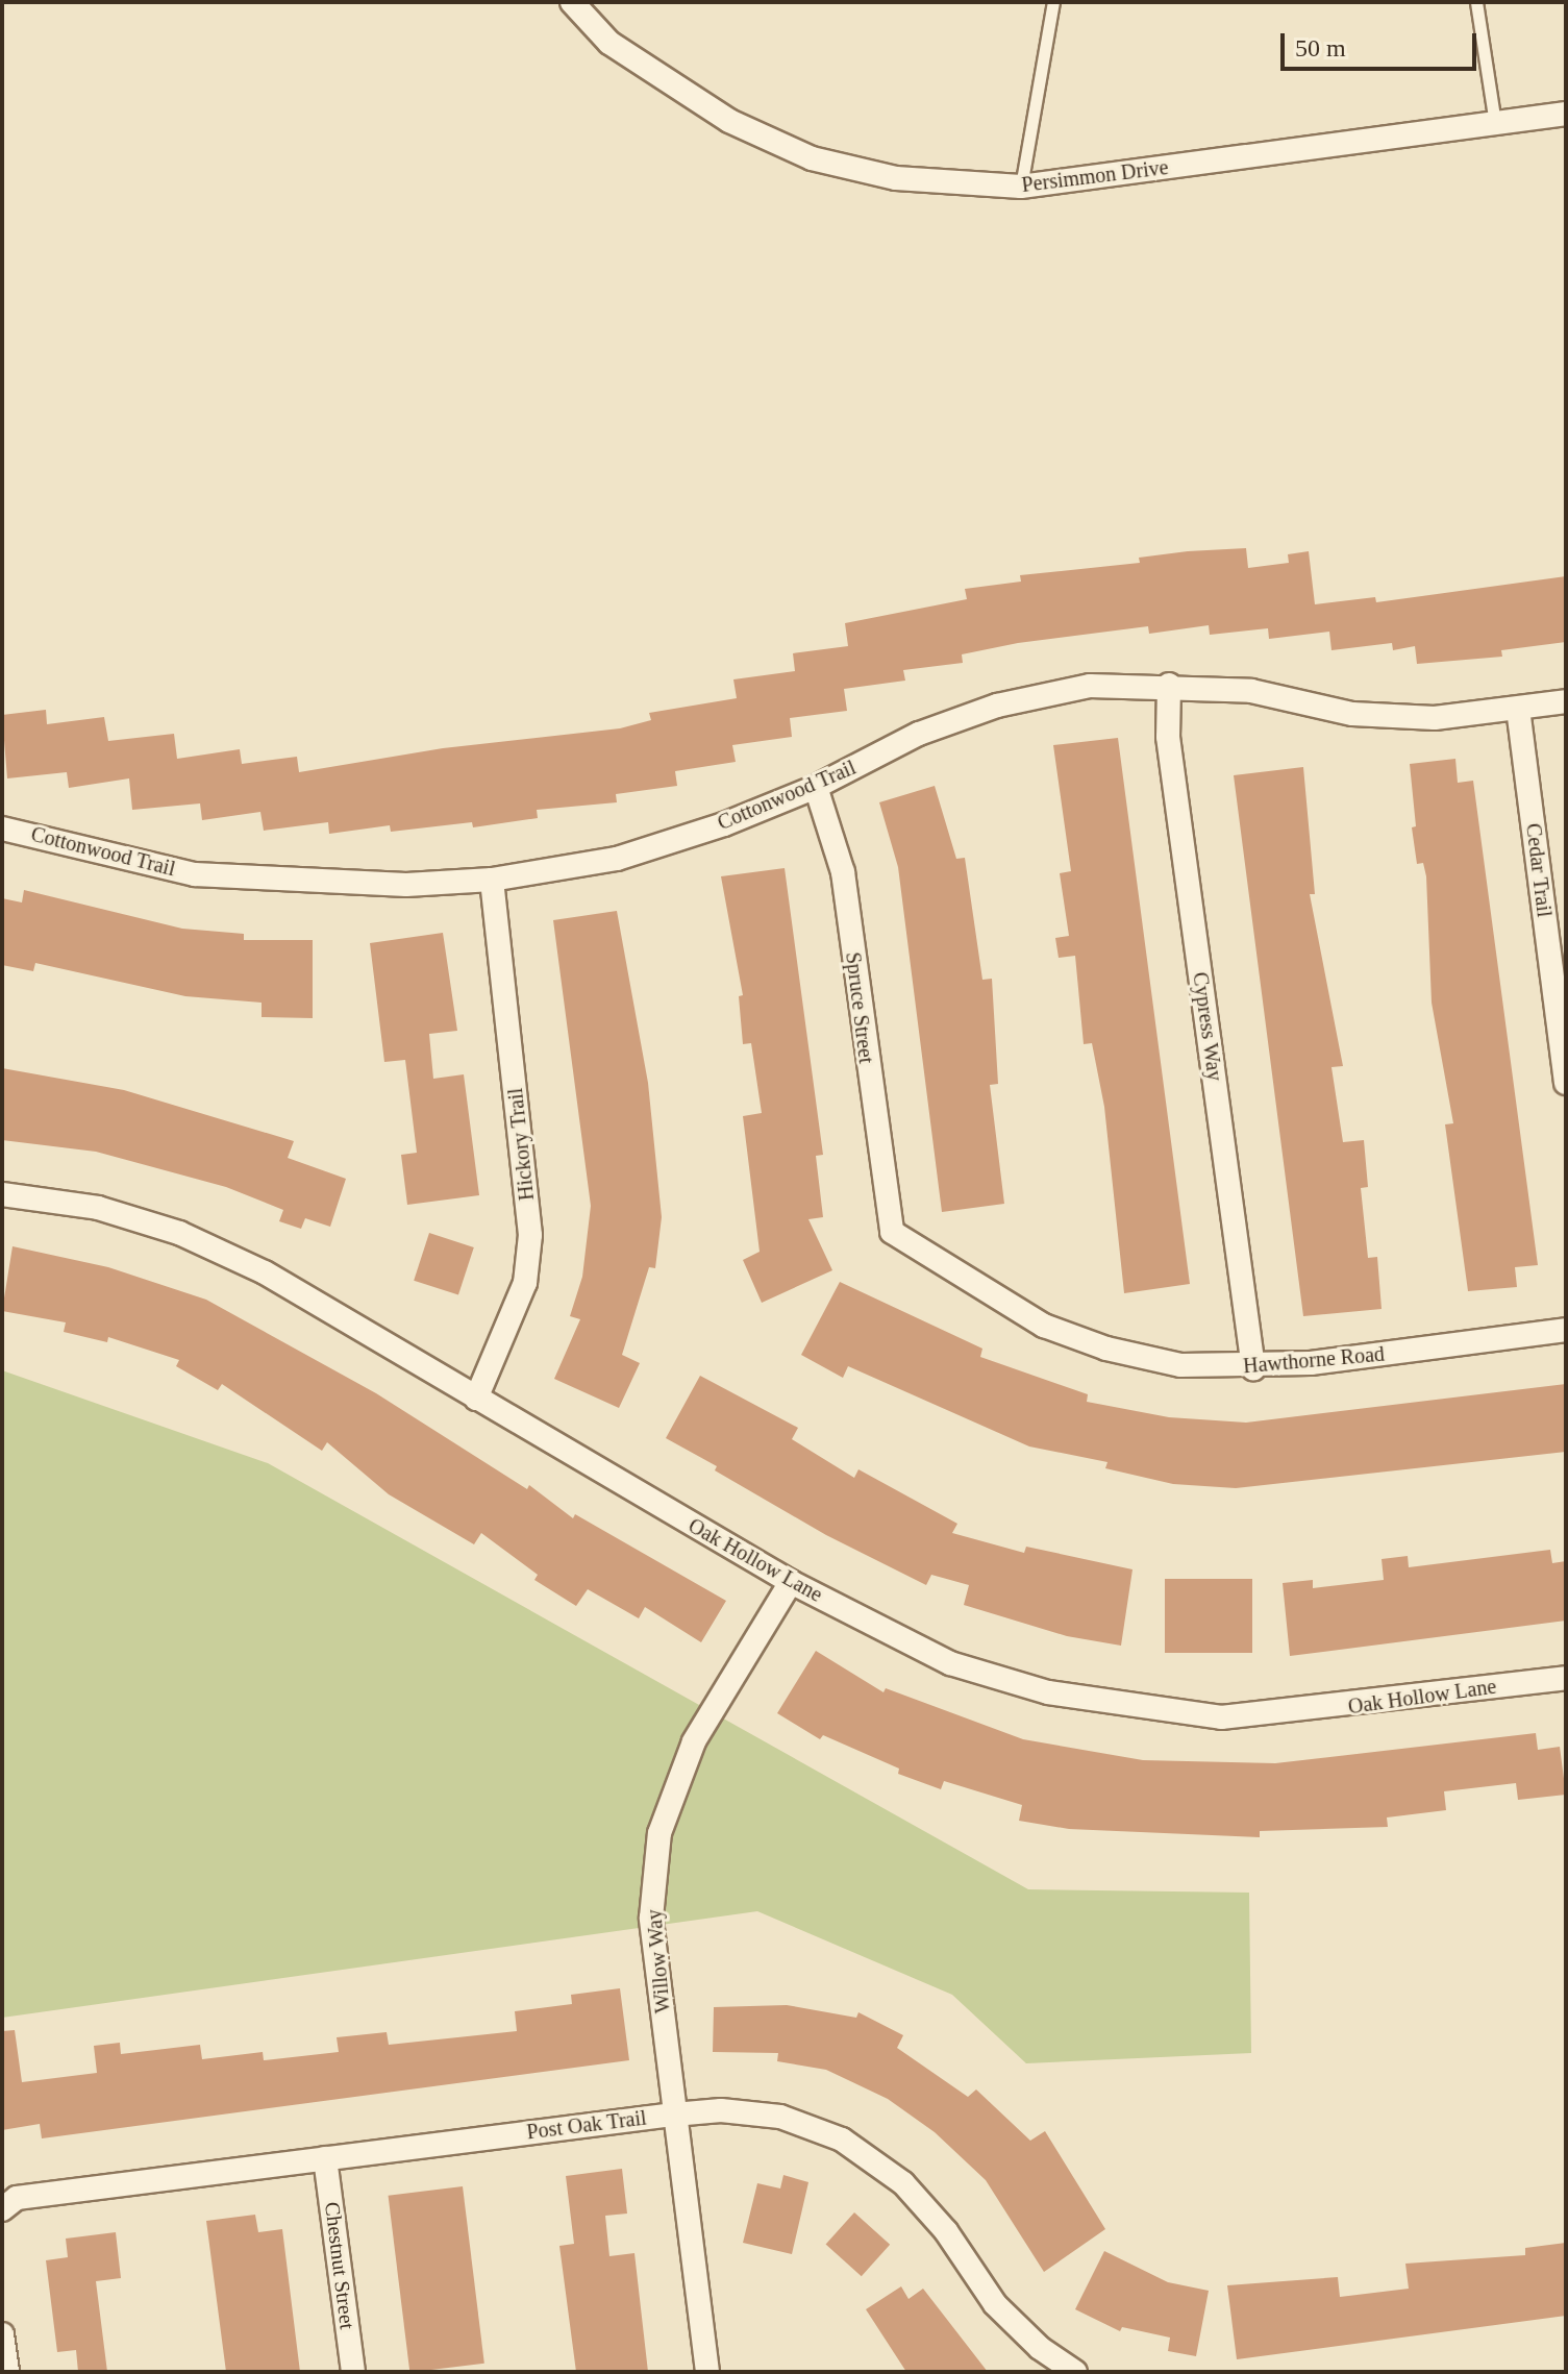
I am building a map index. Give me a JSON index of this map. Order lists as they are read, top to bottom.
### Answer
{
  "streets": {
    "street": [
      "Persimmon Drive",
      "Cottonwood Trail",
      "Cedar Trail",
      "Spruce Street",
      "Cypress Way",
      "Hickory Trail",
      "Hawthorne Road",
      "Oak Hollow Lane",
      "Willow Way",
      "Post Oak Trail",
      "Chestnut Street"
    ]
  },
  "crossings": [
    ["Cottonwood Trail", "Cedar Trail"],
    ["Cottonwood Trail", "Spruce Street"],
    ["Cottonwood Trail", "Cypress Way"],
    ["Cottonwood Trail", "Hickory Trail"],
    ["Spruce Street", "Hawthorne Road"],
    ["Cypress Way", "Hawthorne Road"],
    ["Hickory Trail", "Oak Hollow Lane"],
    ["Oak Hollow Lane", "Willow Way"],
    ["Willow Way", "Post Oak Trail"],
    ["Post Oak Trail", "Chestnut Street"]
  ],
  "scale_bar": "50 m"
}
